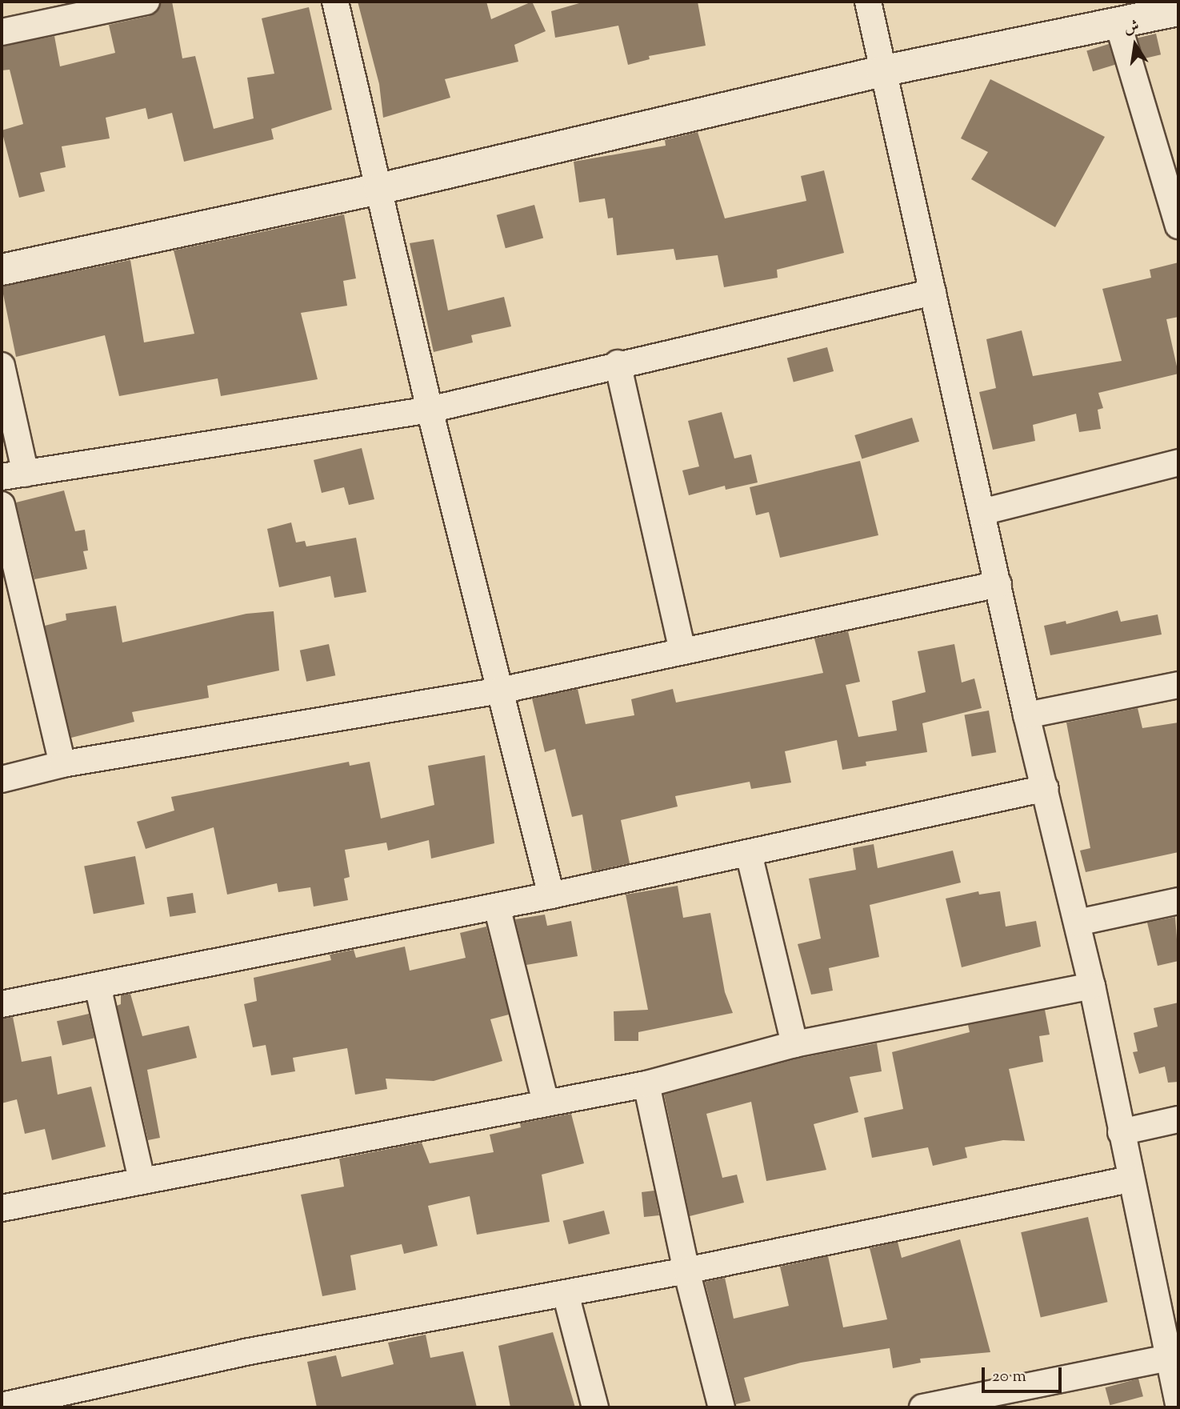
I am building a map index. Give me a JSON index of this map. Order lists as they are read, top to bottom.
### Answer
{
  "scale_bar": "20 m",
  "north": "top"
}
